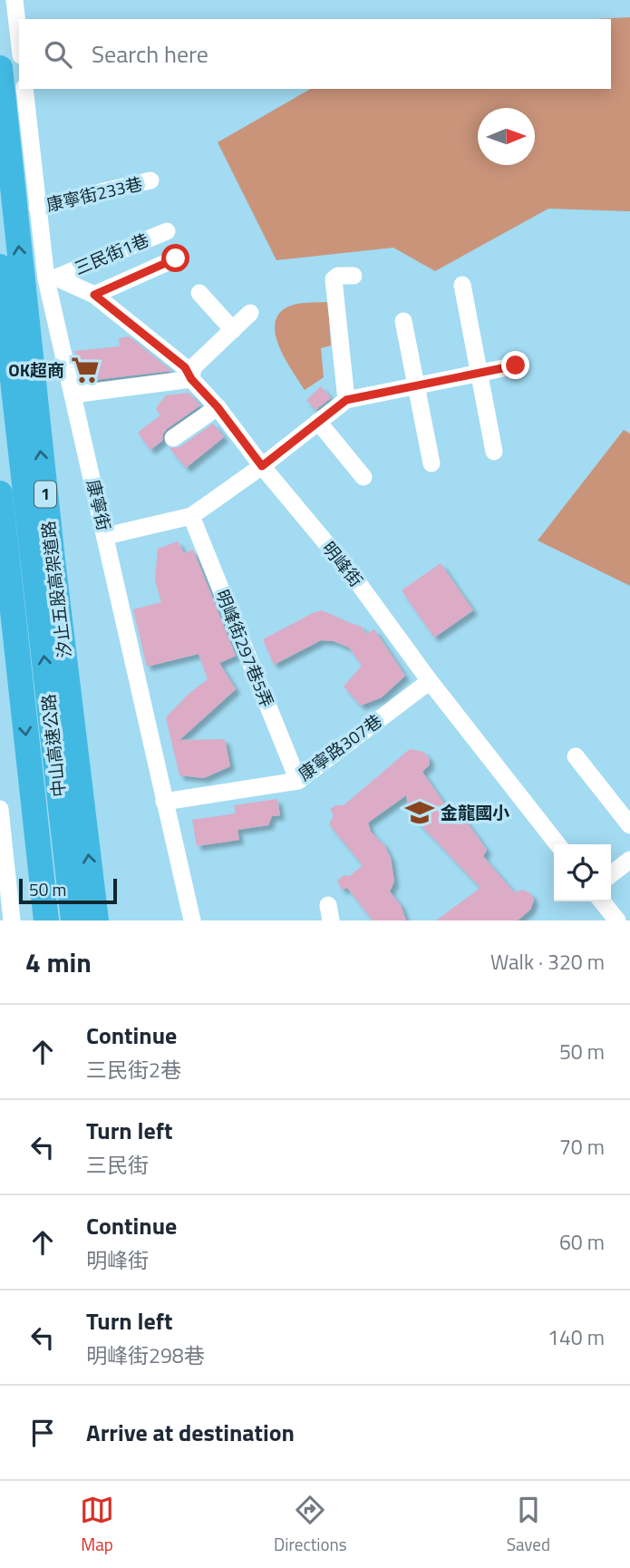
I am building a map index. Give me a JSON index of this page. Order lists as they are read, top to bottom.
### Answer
{
  "streets": {
    "highway": ["1", "汐止五股高架道路", "中山高速公路"],
    "street": [
      "康寧街233巷",
      "三民街1巷",
      "康寧街",
      "明峰街",
      "明峰街297巷5弄",
      "康寧路307巷"
    ]
  },
  "crossings": [
    ["康寧街233巷", "康寧街"],
    ["三民街1巷", "康寧街"],
    ["三民街1巷", "明峰街"],
    ["康寧街", "明峰街"],
    ["康寧街", "康寧路307巷"],
    ["明峰街", "康寧路307巷"],
    ["明峰街297巷5弄", "康寧路307巷"]
  ],
  "one_way": ["汐止五股高架道路"],
  "places": {
    "supermarket": ["OK超商"],
    "school or university": ["金龍國小"]
  },
  "scale_bar": "50 m",
  "north": "right",
  "page": {
    "search": "Search here",
    "scale": "50 m",
    "heading": ["4 min", "Walk · 320 m"],
    "list": [
      ["Continue", "三民街2巷", "50 m"],
      ["Turn left", "三民街", "70 m"],
      ["Continue", "明峰街", "60 m"],
      ["Turn left", "明峰街298巷", "140 m"],
      "Arrive at destination"
    ],
    "nav": ["Map", "Directions", "Saved"]
  }
}
